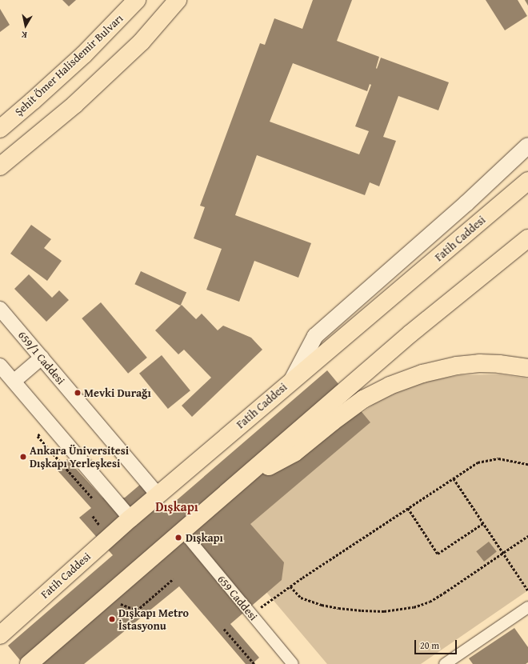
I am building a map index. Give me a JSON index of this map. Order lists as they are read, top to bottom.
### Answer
{
  "streets": {
    "main road": ["Şehit Ömer Halisdemir Bulvarı", "Fatih Caddesi"],
    "street": ["659/1 Caddesi", "659 Caddesi"]
  },
  "crossings": [
    ["Fatih Caddesi", "659/1 Caddesi"]
  ],
  "districts": ["Dışkapı"],
  "places": [
    "Mevki Durağı",
    "Ankara Üniversitesi Dışkapı Yerleşkesi",
    "Dışkapı",
    "Dışkapı Metro İstasyonu"
  ],
  "scale_bar": "20 m",
  "north": "bottom"
}
